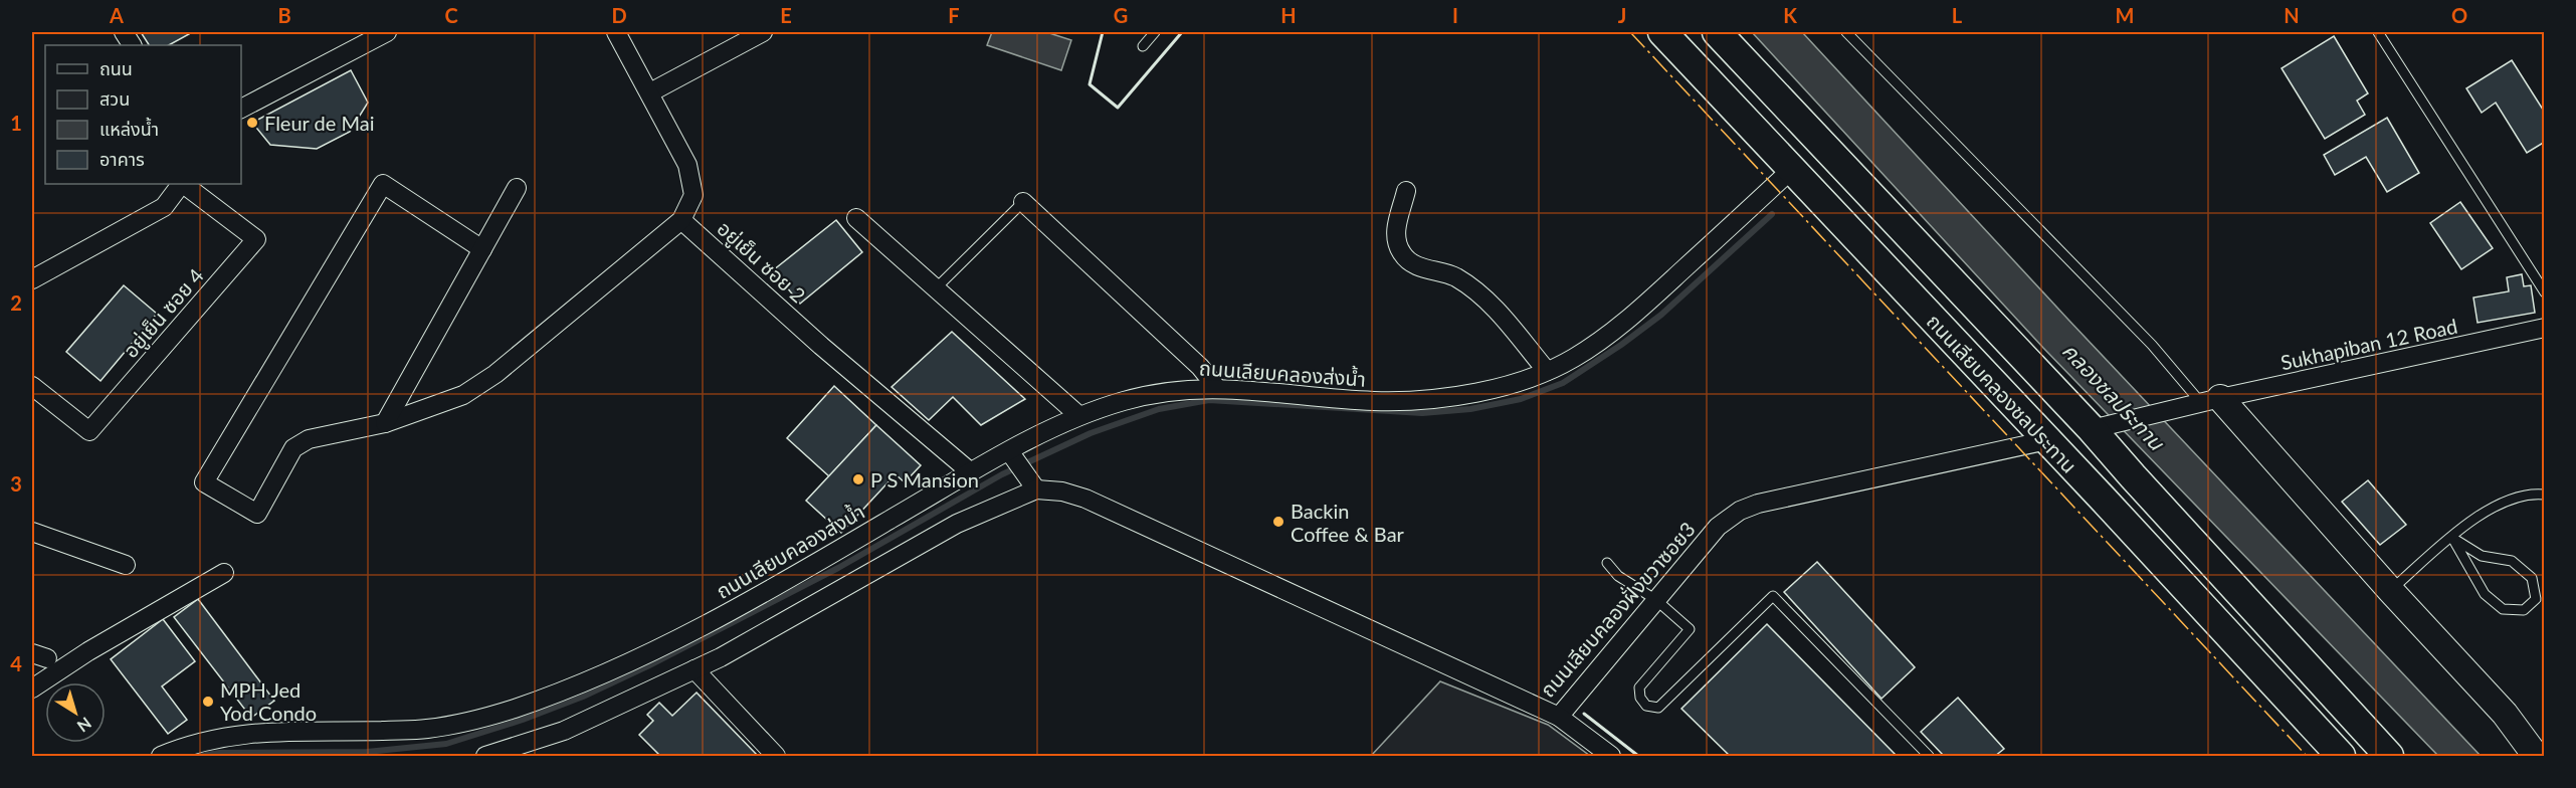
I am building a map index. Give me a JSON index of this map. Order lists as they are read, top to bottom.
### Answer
{
  "streets": {
    "main road": ["ถนนเลียบคลองชลประทาน"],
    "street": [
      "อยู่เย็น ซอย 2",
      "อยู่เย็น ซอย 4",
      "Sukhapiban 12 Road",
      "ถนนเลียบคลองส่งน้ำ",
      "ถนนเลียบคลองฝั่งขวาซอย3"
    ]
  },
  "crossings": [
    ["อยู่เย็น ซอย 2", "ถนนเลียบคลองส่งน้ำ"],
    ["Sukhapiban 12 Road", "ถนนเลียบคลองชลประทาน"],
    ["ถนนเลียบคลองส่งน้ำ", "ถนนเลียบคลองชลประทาน"],
    ["ถนนเลียบคลองชลประทาน", "ถนนเลียบคลองฝั่งขวาซอย3"]
  ],
  "water": ["คลองชลประทาน"],
  "places": [
    "Fleur de Mai",
    "P S Mansion",
    "Backin Coffee & Bar",
    "MPH Jed Yod Condo"
  ],
  "legend": [
    "ถนน",
    "สวน",
    "แหล่งน้ำ",
    "อาคาร"
  ],
  "north": "bottom right",
  "grid": {
    "columns": [
      "A",
      "B",
      "C",
      "D",
      "E",
      "F",
      "G",
      "H",
      "I",
      "J",
      "K",
      "L",
      "M",
      "N",
      "O"
    ],
    "rows": [
      "1",
      "2",
      "3",
      "4"
    ]
  }
}
